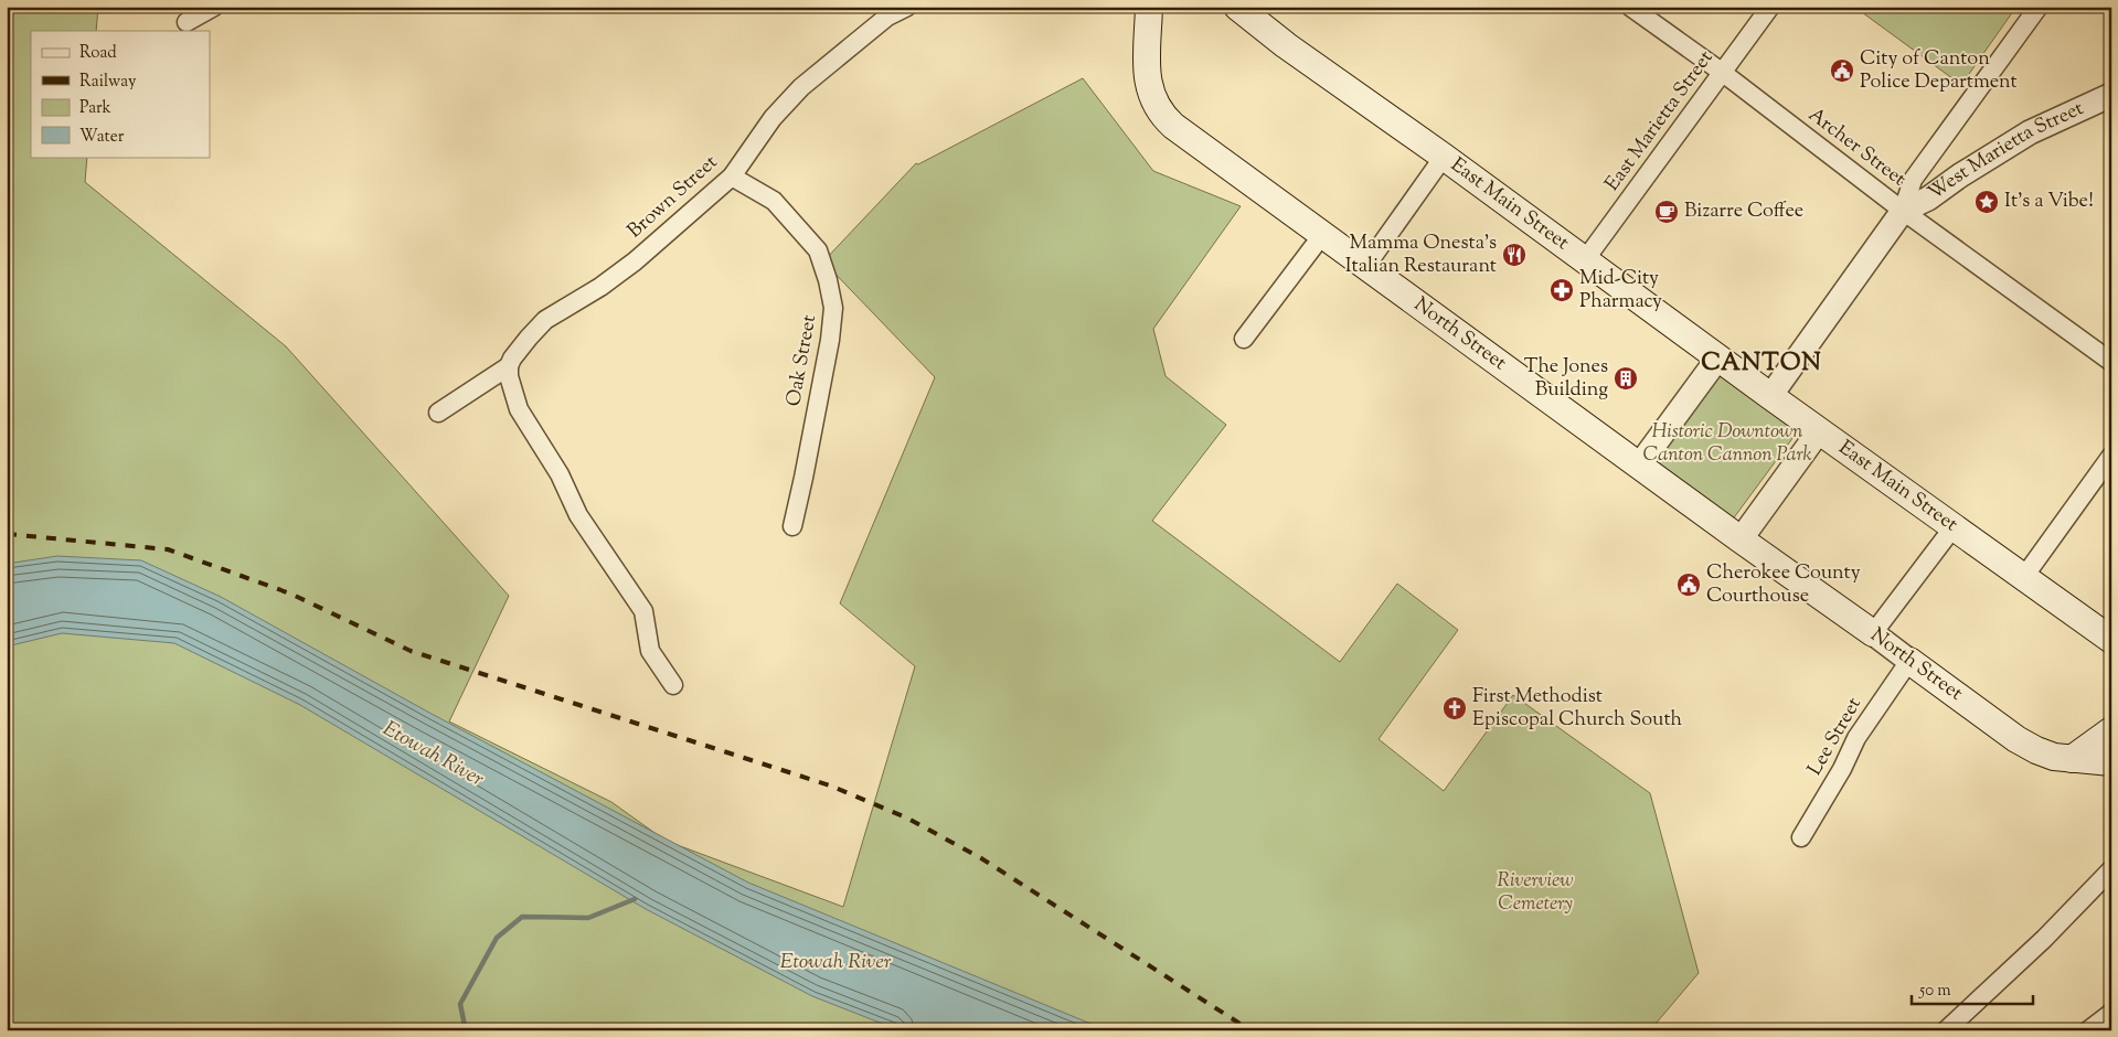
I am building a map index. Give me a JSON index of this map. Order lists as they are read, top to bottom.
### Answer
{
  "streets": {
    "main road": ["East Main Street", "North Street"],
    "street": [
      "East Marietta Street",
      "Archer Street",
      "West Marietta Street",
      "Brown Street",
      "Oak Street",
      "Lee Street"
    ]
  },
  "crossings": [
    ["East Marietta Street", "Archer Street"],
    ["East Marietta Street", "East Main Street"],
    ["Archer Street", "West Marietta Street"],
    ["Brown Street", "Oak Street"],
    ["North Street", "Lee Street"]
  ],
  "districts": ["CANTON"],
  "water": ["Etowah River"],
  "parks": ["Historic Downtown Canton Cannon Park", "Riverview Cemetery"],
  "places": {
    "public building": ["City of Canton Police Department", "Cherokee County Courthouse"],
    "place": ["It's a Vibe!"],
    "cafe": ["Bizarre Coffee"],
    "restaurant": ["Mamma Onesta's Italian Restaurant"],
    "pharmacy": ["Mid-City Pharmacy"],
    "building": ["The Jones Building"],
    "church": ["First Methodist Episcopal Church South"]
  },
  "legend": [
    "Road",
    "Railway",
    "Park",
    "Water"
  ],
  "scale_bar": "50 m"
}
